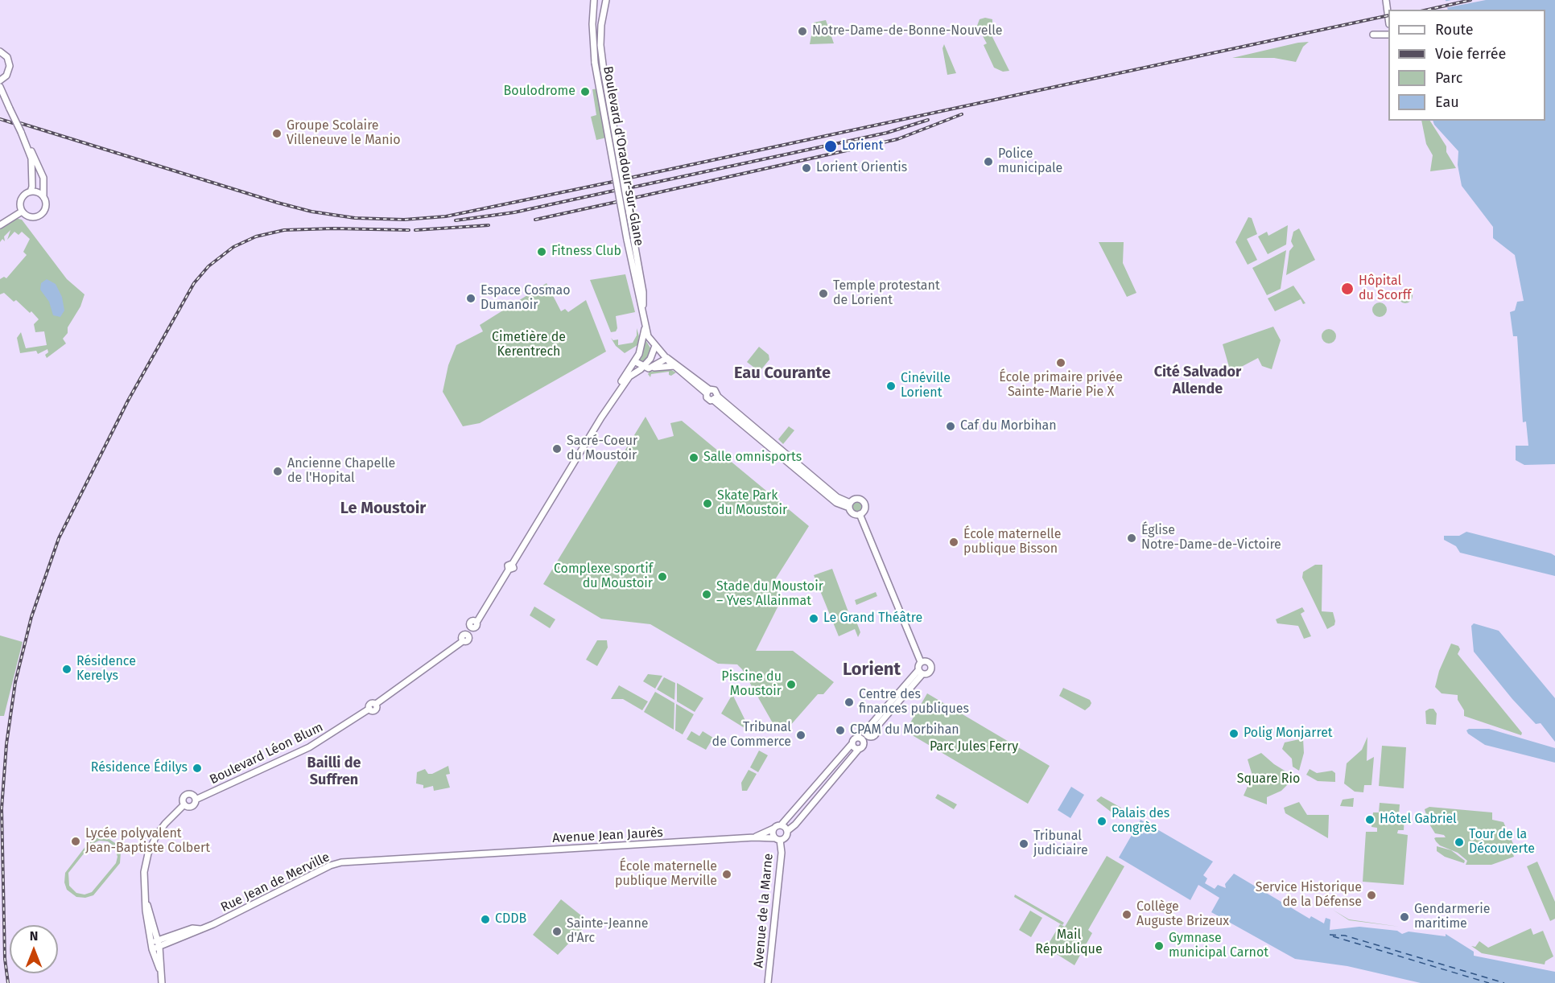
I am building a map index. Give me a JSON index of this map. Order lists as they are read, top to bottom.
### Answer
{
  "streets": {
    "main road": [
      "Boulevard d'Oradour-sur-Glane",
      "Boulevard Léon Blum",
      "Avenue Jean Jaurès",
      "Rue Jean de Merville",
      "Avenue de la Marne"
    ]
  },
  "crossings": [
    ["Boulevard d'Oradour-sur-Glane", "Boulevard Léon Blum"],
    ["Avenue Jean Jaurès", "Rue Jean de Merville"],
    ["Avenue Jean Jaurès", "Avenue de la Marne"]
  ],
  "districts": [
    "Cité Salvador Allende",
    "Eau Courante",
    "Le Moustoir",
    "Lorient",
    "Bailli de Suffren"
  ],
  "parks": [
    "Cimetière de Kerentrech",
    "Parc Jules Ferry",
    "Square Rio",
    "Mail République"
  ],
  "places": [
    "Notre-Dame-de-Bonne-Nouvelle",
    "Boulodrome",
    "Groupe Scolaire Villeneuve le Manio",
    "Lorient",
    "Police municipale",
    "Lorient Orientis",
    "Fitness Club",
    "Hôpital du Scorff",
    "Temple protestant de Lorient",
    "Espace Cosmao Dumanoir",
    "École primaire privée Sainte-Marie Pie X",
    "Cinéville Lorient",
    "Caf du Morbihan",
    "Sacré-Coeur du Moustoir",
    "Salle omnisports",
    "Ancienne Chapelle de l'Hopital",
    "Skate Park du Moustoir",
    "Église Notre-Dame-de-Victoire",
    "École maternelle publique Bisson",
    "Complexe sportif du Moustoir",
    "Stade du Moustoir – Yves Allainmat",
    "Le Grand Théâtre",
    "Résidence Kerelys",
    "Piscine du Moustoir",
    "Centre des finances publiques",
    "CPAM du Morbihan",
    "Polig Monjarret",
    "Tribunal de Commerce",
    "Résidence Édilys",
    "Hôtel Gabriel",
    "Palais des congrès",
    "Lycée polyvalent Jean-Baptiste Colbert",
    "Tour de la Découverte",
    "Tribunal judiciaire",
    "École maternelle publique Merville",
    "Service Historique de la Défense",
    "Collège Auguste Brizeux",
    "Gendarmerie maritime",
    "CDDB",
    "Sainte-Jeanne d'Arc",
    "Gymnase municipal Carnot"
  ],
  "legend": [
    "Route",
    "Voie ferrée",
    "Parc",
    "Eau"
  ],
  "north": "top"
}
